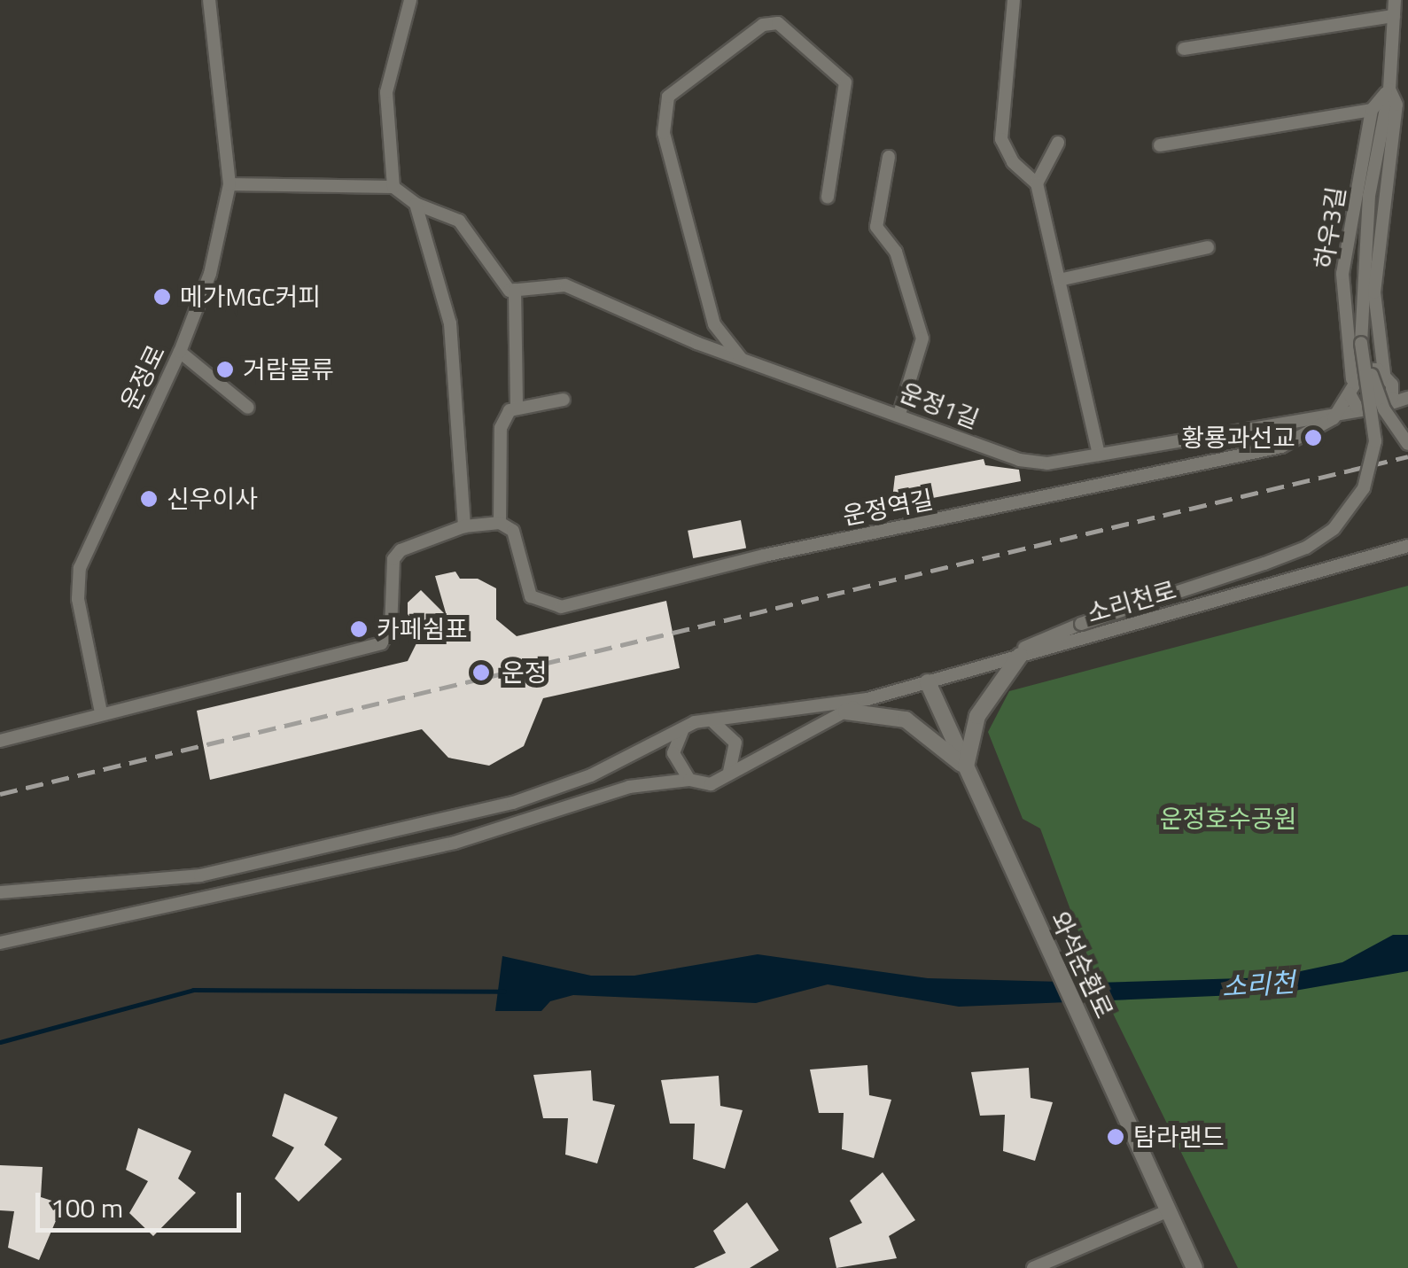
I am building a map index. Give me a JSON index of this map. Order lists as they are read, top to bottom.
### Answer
{
  "streets": {
    "street": [
      "하우3길",
      "운정로",
      "운정1길",
      "운정역길",
      "소리천로",
      "와석순환로"
    ]
  },
  "crossings": [
    ["하우3길", "운정1길"],
    ["운정1길", "운정역길"],
    ["소리천로", "와석순환로"]
  ],
  "water": ["소리천"],
  "parks": ["운정호수공원"],
  "places": [
    "메가MGC커피",
    "거람물류",
    "황룡과선교",
    "신우이사",
    "카페쉼표",
    "운정",
    "탐라랜드"
  ],
  "scale_bar": "100 m"
}
